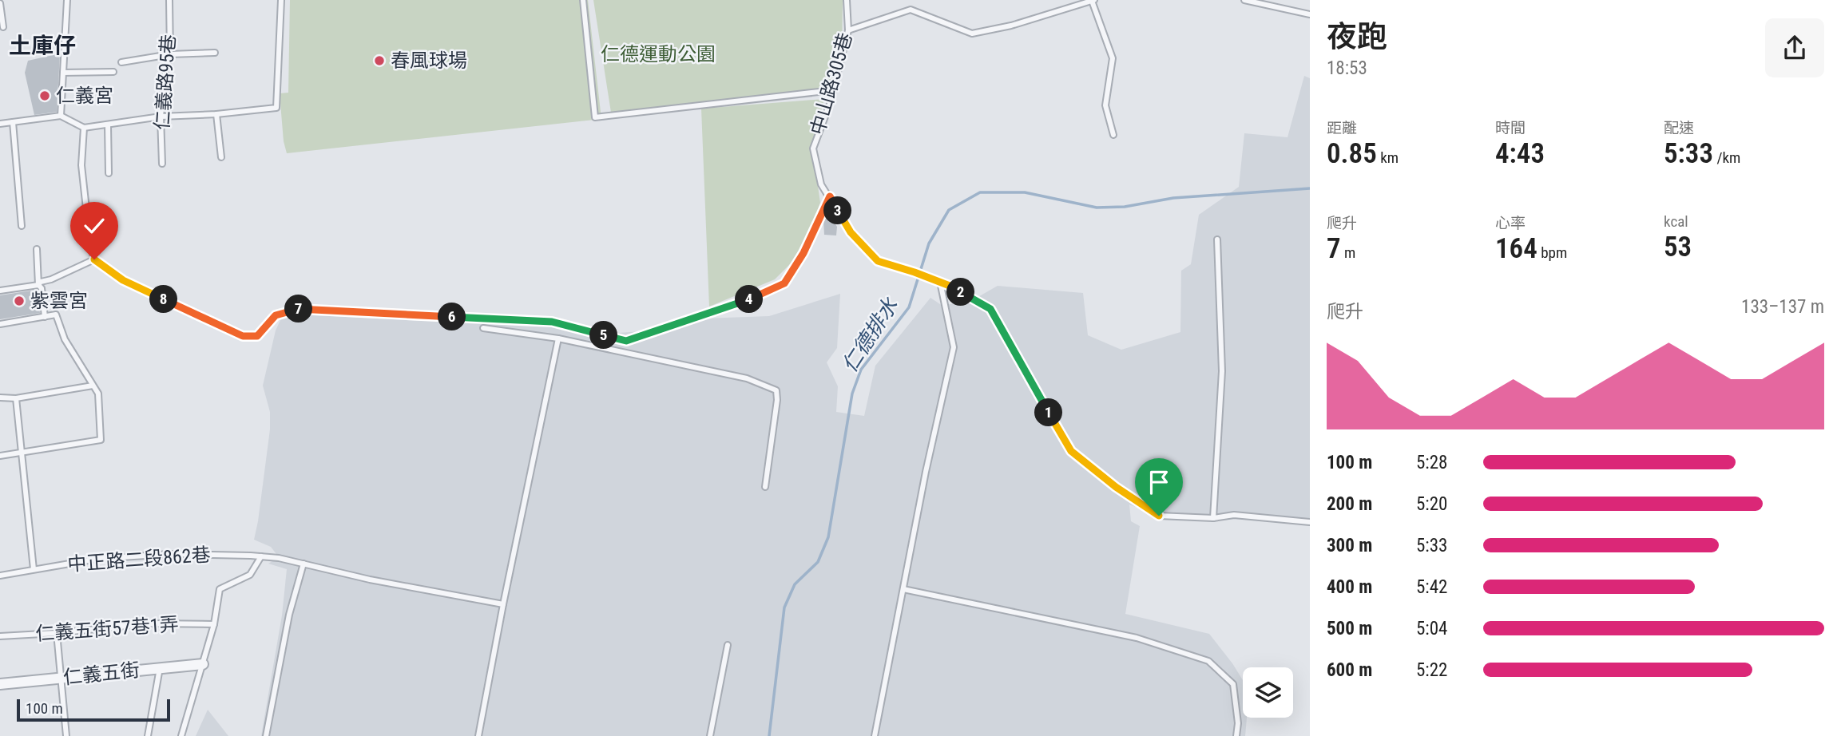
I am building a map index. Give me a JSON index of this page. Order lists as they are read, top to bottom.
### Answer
{
  "streets": {
    "street": ["仁義五街"],
    "lane": [
      "仁義路95巷",
      "中山路305巷",
      "中正路二段862巷",
      "仁義五街57巷1弄"
    ]
  },
  "districts": ["土庫仔"],
  "water": ["仁德排水"],
  "parks": ["仁德運動公園"],
  "places": ["春風球場", "仁義宮", "紫雲宮"],
  "scale_bar": "100 m",
  "page": {
    "heading": ["夜跑", "18:53"],
    "stats": [
      ["距離", "0.85 km"],
      ["時間", "4:43"],
      ["配速", "5:33 /km"],
      ["爬升", "7 m"],
      ["心率", "164 bpm"],
      ["kcal", "53"]
    ],
    "pins": [
      "3",
      "2",
      "4",
      "8",
      "7",
      "6",
      "5",
      "1"
    ],
    "chart": ["爬升", "133–137 m"],
    "list": [
      {
        "name": "100 m",
        "note": "5:28"
      },
      {
        "name": "200 m",
        "note": "5:20"
      },
      {
        "name": "300 m",
        "note": "5:33"
      },
      {
        "name": "400 m",
        "note": "5:42"
      },
      {
        "name": "500 m",
        "note": "5:04"
      },
      {
        "name": "600 m",
        "note": "5:22"
      }
    ],
    "scale": "100 m"
  }
}
